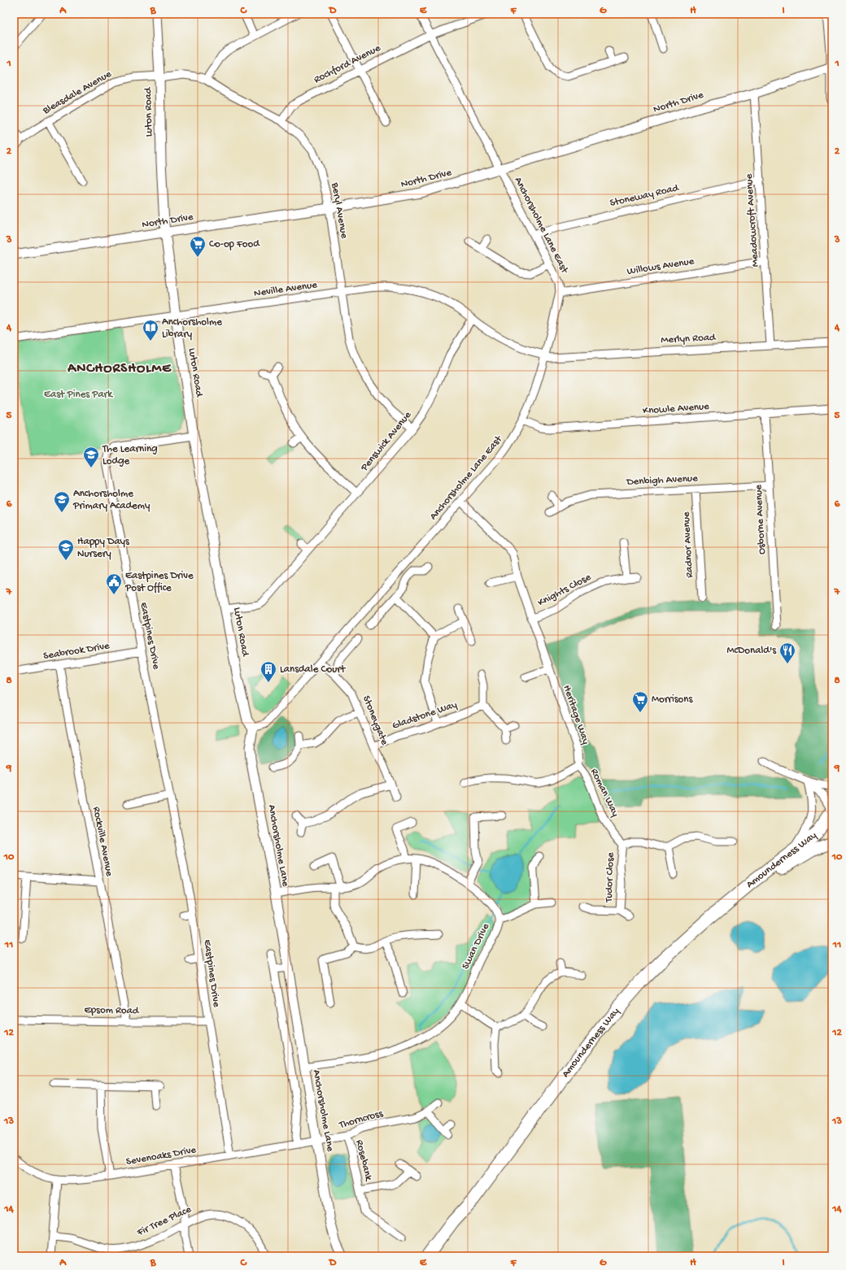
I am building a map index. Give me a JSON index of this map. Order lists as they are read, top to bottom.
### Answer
{
  "streets": {
    "highway": ["Amounderness Way"],
    "street": [
      "Rochford Avenue",
      "Bleasdale Avenue",
      "North Drive",
      "Luton Road",
      "Stoneway Road",
      "Beryl Avenue",
      "Meadowcroft Avenue",
      "Anchorsholme Lane East",
      "Willows Avenue",
      "Neville Avenue",
      "Merlyn Road",
      "Knowle Avenue",
      "Penswick Avenue",
      "Denbigh Avenue",
      "Osborne Avenue",
      "Radnor Avenue",
      "Knights Close",
      "Eastpines Drive",
      "Seabrook Drive",
      "Heritage Way",
      "Gladstone Way",
      "Stoneygate",
      "Roman Way",
      "Rockville Avenue",
      "Anchorsholme Lane",
      "Tudor Close",
      "Swan Drive",
      "Epsom Road",
      "Thorncross",
      "Sevenoaks Drive",
      "Rosebank",
      "Fir Tree Place"
    ]
  },
  "crossings": [
    ["Rochford Avenue", "Beryl Avenue"],
    ["Rochford Avenue", "Anchorsholme Lane East"],
    ["Bleasdale Avenue", "Luton Road"],
    ["Bleasdale Avenue", "Beryl Avenue"],
    ["North Drive", "Luton Road"],
    ["North Drive", "Beryl Avenue"],
    ["North Drive", "Meadowcroft Avenue"],
    ["North Drive", "Anchorsholme Lane East"],
    ["Luton Road", "Beryl Avenue"],
    ["Luton Road", "Anchorsholme Lane East"],
    ["Luton Road", "Neville Avenue"],
    ["Luton Road", "Penswick Avenue"],
    ["Luton Road", "Eastpines Drive"],
    ["Luton Road", "Anchorsholme Lane"],
    ["Stoneway Road", "Meadowcroft Avenue"],
    ["Stoneway Road", "Anchorsholme Lane East"],
    ["Beryl Avenue", "Neville Avenue"],
    ["Beryl Avenue", "Penswick Avenue"],
    ["Meadowcroft Avenue", "Willows Avenue"],
    ["Meadowcroft Avenue", "Merlyn Road"],
    ["Anchorsholme Lane East", "Willows Avenue"],
    ["Anchorsholme Lane East", "Neville Avenue"],
    ["Anchorsholme Lane East", "Merlyn Road"],
    ["Anchorsholme Lane East", "Knowle Avenue"],
    ["Anchorsholme Lane East", "Heritage Way"],
    ["Anchorsholme Lane East", "Stoneygate"],
    ["Anchorsholme Lane East", "Anchorsholme Lane"],
    ["Neville Avenue", "Merlyn Road"],
    ["Neville Avenue", "Penswick Avenue"],
    ["Knowle Avenue", "Osborne Avenue"],
    ["Denbigh Avenue", "Osborne Avenue"],
    ["Denbigh Avenue", "Radnor Avenue"],
    ["Knights Close", "Heritage Way"],
    ["Eastpines Drive", "Seabrook Drive"],
    ["Eastpines Drive", "Epsom Road"],
    ["Eastpines Drive", "Sevenoaks Drive"],
    ["Seabrook Drive", "Rockville Avenue"],
    ["Heritage Way", "Roman Way"],
    ["Gladstone Way", "Stoneygate"],
    ["Roman Way", "Tudor Close"],
    ["Rockville Avenue", "Epsom Road"],
    ["Anchorsholme Lane", "Swan Drive"],
    ["Anchorsholme Lane", "Thorncross"],
    ["Anchorsholme Lane", "Sevenoaks Drive"],
    ["Thorncross", "Sevenoaks Drive"],
    ["Thorncross", "Rosebank"]
  ],
  "districts": ["ANCHORSHOLME"],
  "parks": ["East Pines Park"],
  "places": {
    "supermarket": ["Co-op Food", "Morrisons"],
    "library": ["Anchorsholme Library"],
    "school or university": ["The Learning Lodge", "Anchorsholme Primary Academy", "Happy Days Nursery"],
    "public building": ["Eastpines Drive Post Office"],
    "restaurant": ["McDonald's"],
    "building": ["Lansdale Court"]
  },
  "grid": {
    "columns": [
      "A",
      "B",
      "C",
      "D",
      "E",
      "F",
      "G",
      "H",
      "I"
    ],
    "rows": [
      "1",
      "2",
      "3",
      "4",
      "5",
      "6",
      "7",
      "8",
      "9",
      "10",
      "11",
      "12",
      "13",
      "14"
    ]
  }
}
